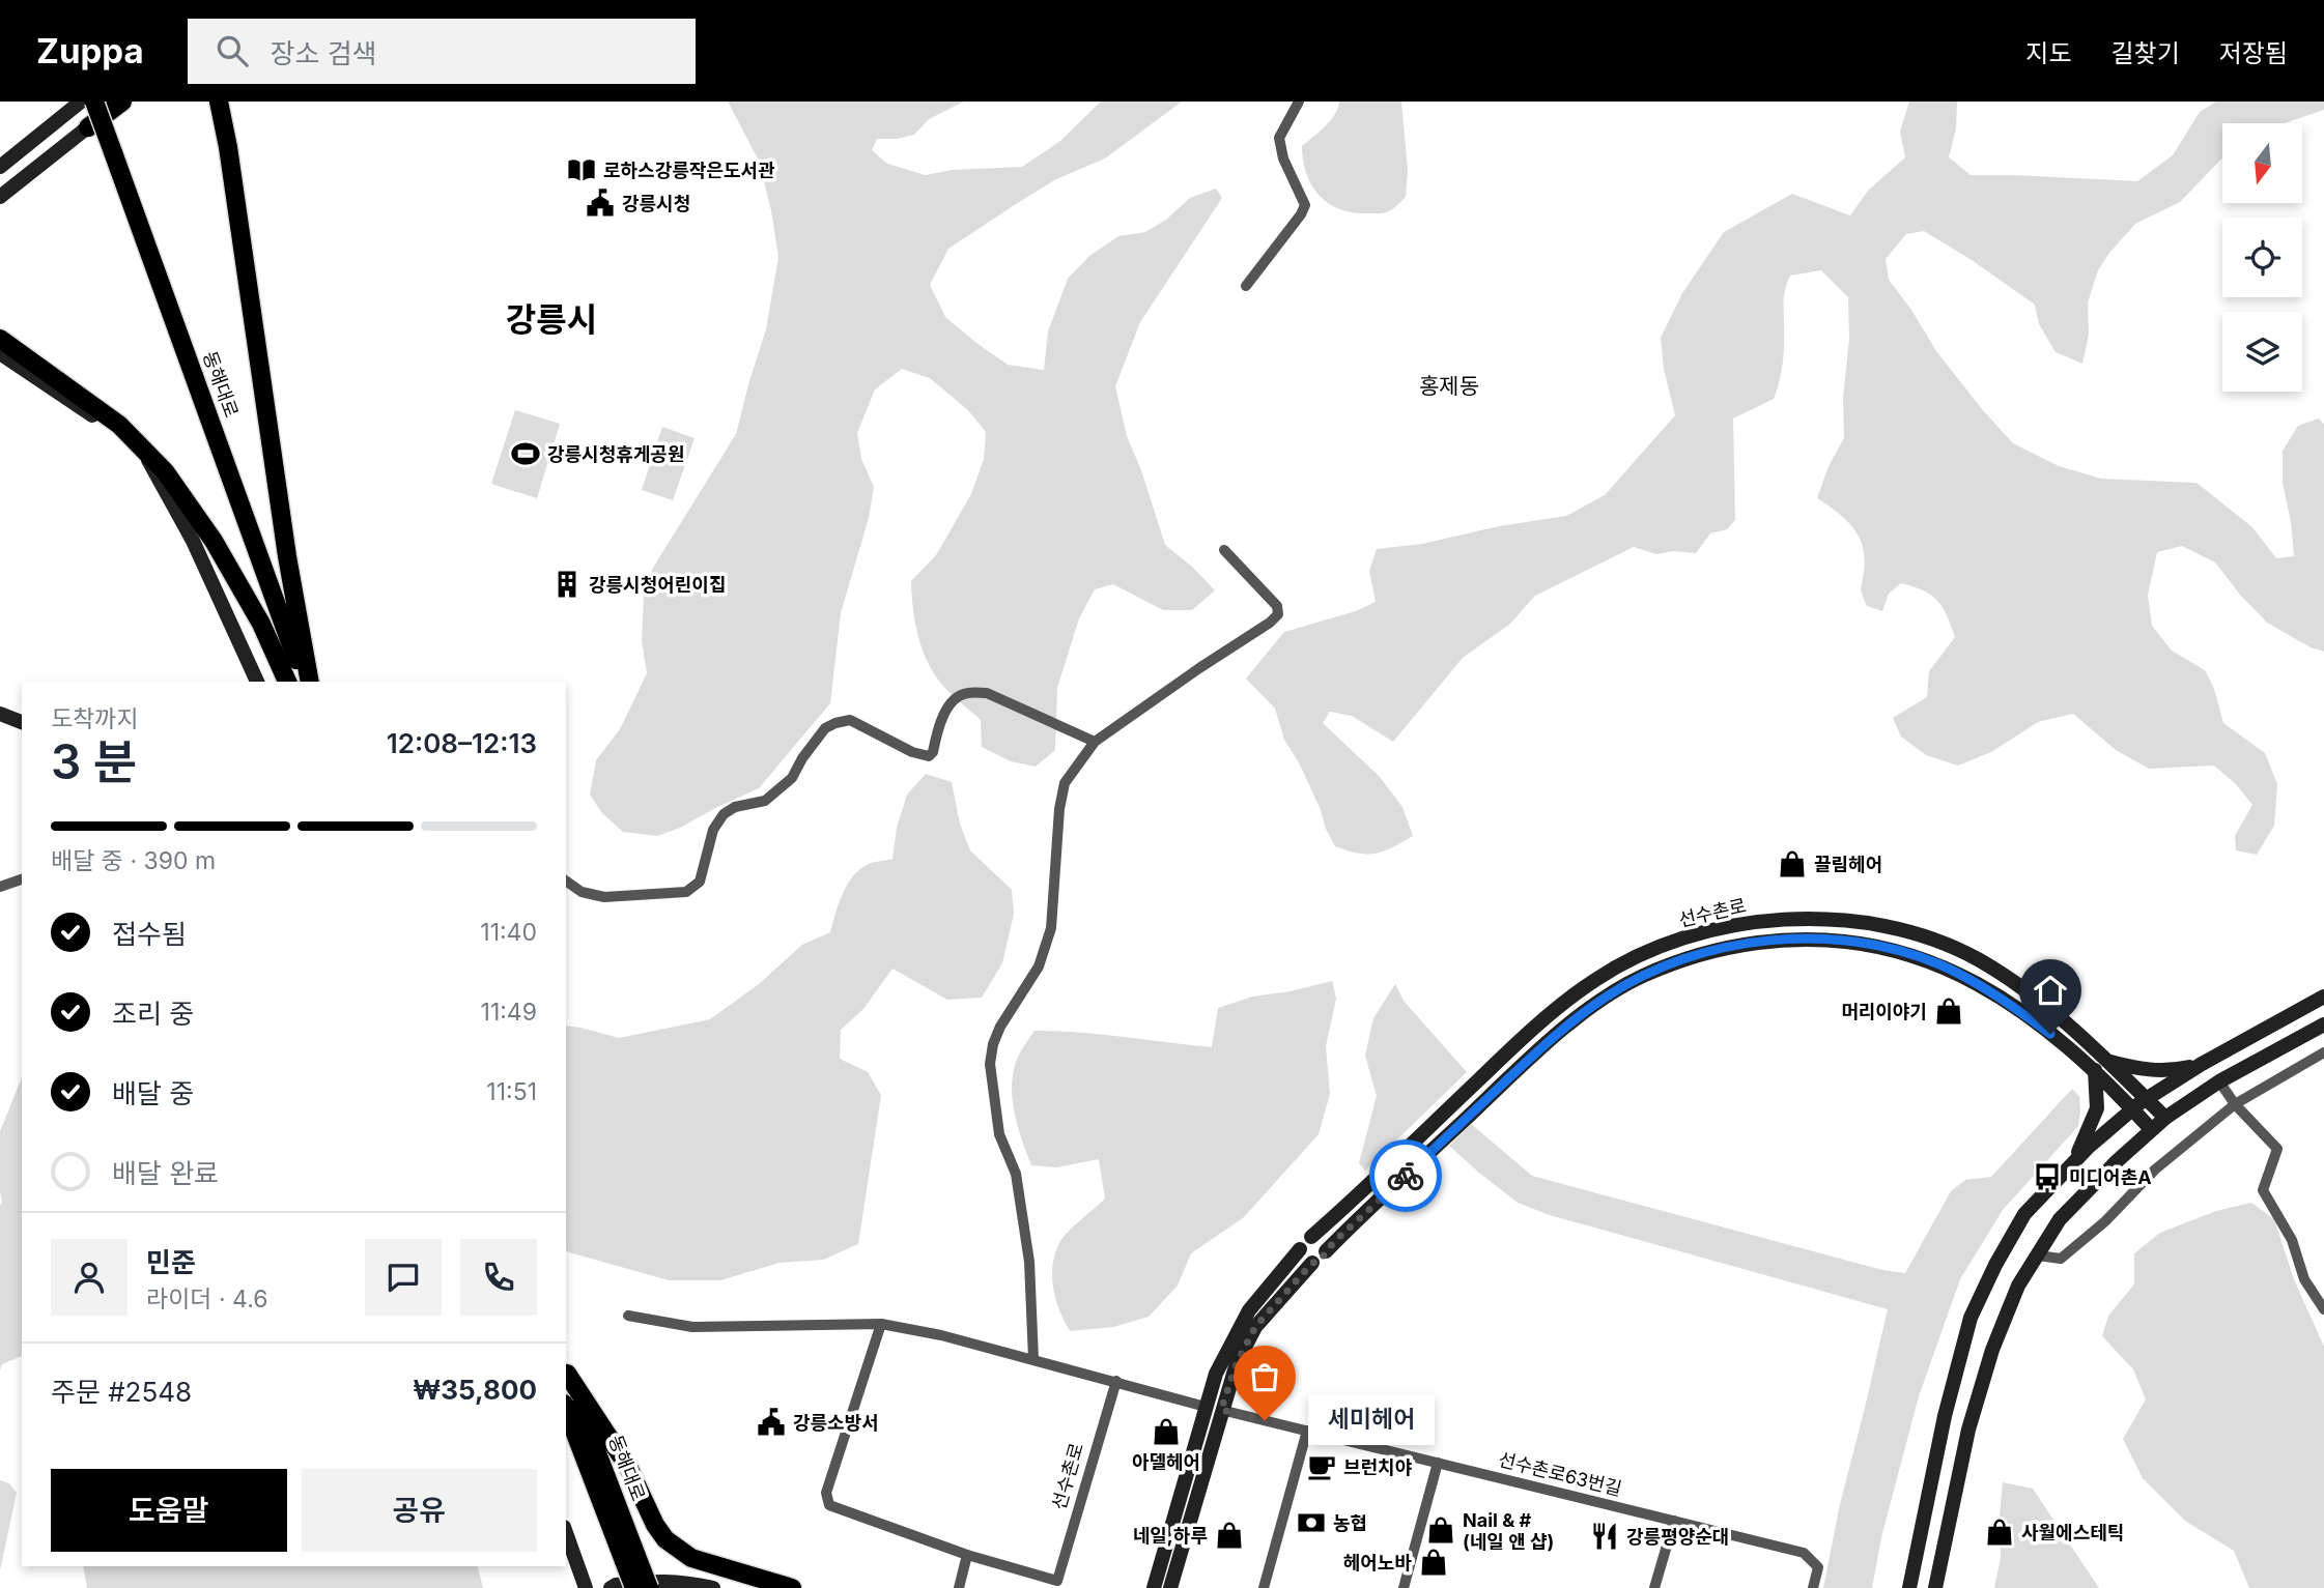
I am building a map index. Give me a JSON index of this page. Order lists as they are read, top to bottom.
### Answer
{
  "streets": {
    "main road": ["동해대로"],
    "street": ["선수촌로", "선수촌로63번길"]
  },
  "districts": ["강릉시", "홍제동"],
  "places": {
    "library": ["로하스강릉작은도서관"],
    "public building": ["강릉시청", "강릉소방서"],
    "sports": ["강릉시청휴게공원"],
    "building": ["강릉시청어린이집"],
    "shop": [
      "끌림헤어",
      "머리이야기",
      "아델헤어",
      "Nail & # (네일 앤 샵)",
      "사월에스테틱",
      "네일,하루",
      "헤어노바"
    ],
    "bus stop": ["미디어촌A"],
    "other": ["세미헤어"],
    "cafe": ["브런치야"],
    "bank": ["농협"],
    "restaurant": ["강릉평양순대"]
  },
  "north": "bottom",
  "page": {
    "header": "Zuppa",
    "search": "장소 검색",
    "nav": ["지도", "길찾기", "저장됨"],
    "heading": ["3 분", "도착까지", "12:08–12:13"],
    "panel": [
      "민준",
      "라이더 · 4.6",
      "주문 #2548",
      "₩35,800"
    ],
    "bar": "배달 중 · 390 m",
    "list": [
      ["접수됨", "11:40"],
      ["조리 중", "11:49"],
      ["배달 중", "11:51"],
      "배달 완료"
    ],
    "bubble": "세미헤어",
    "buttons": ["도움말", "공유"]
  }
}
